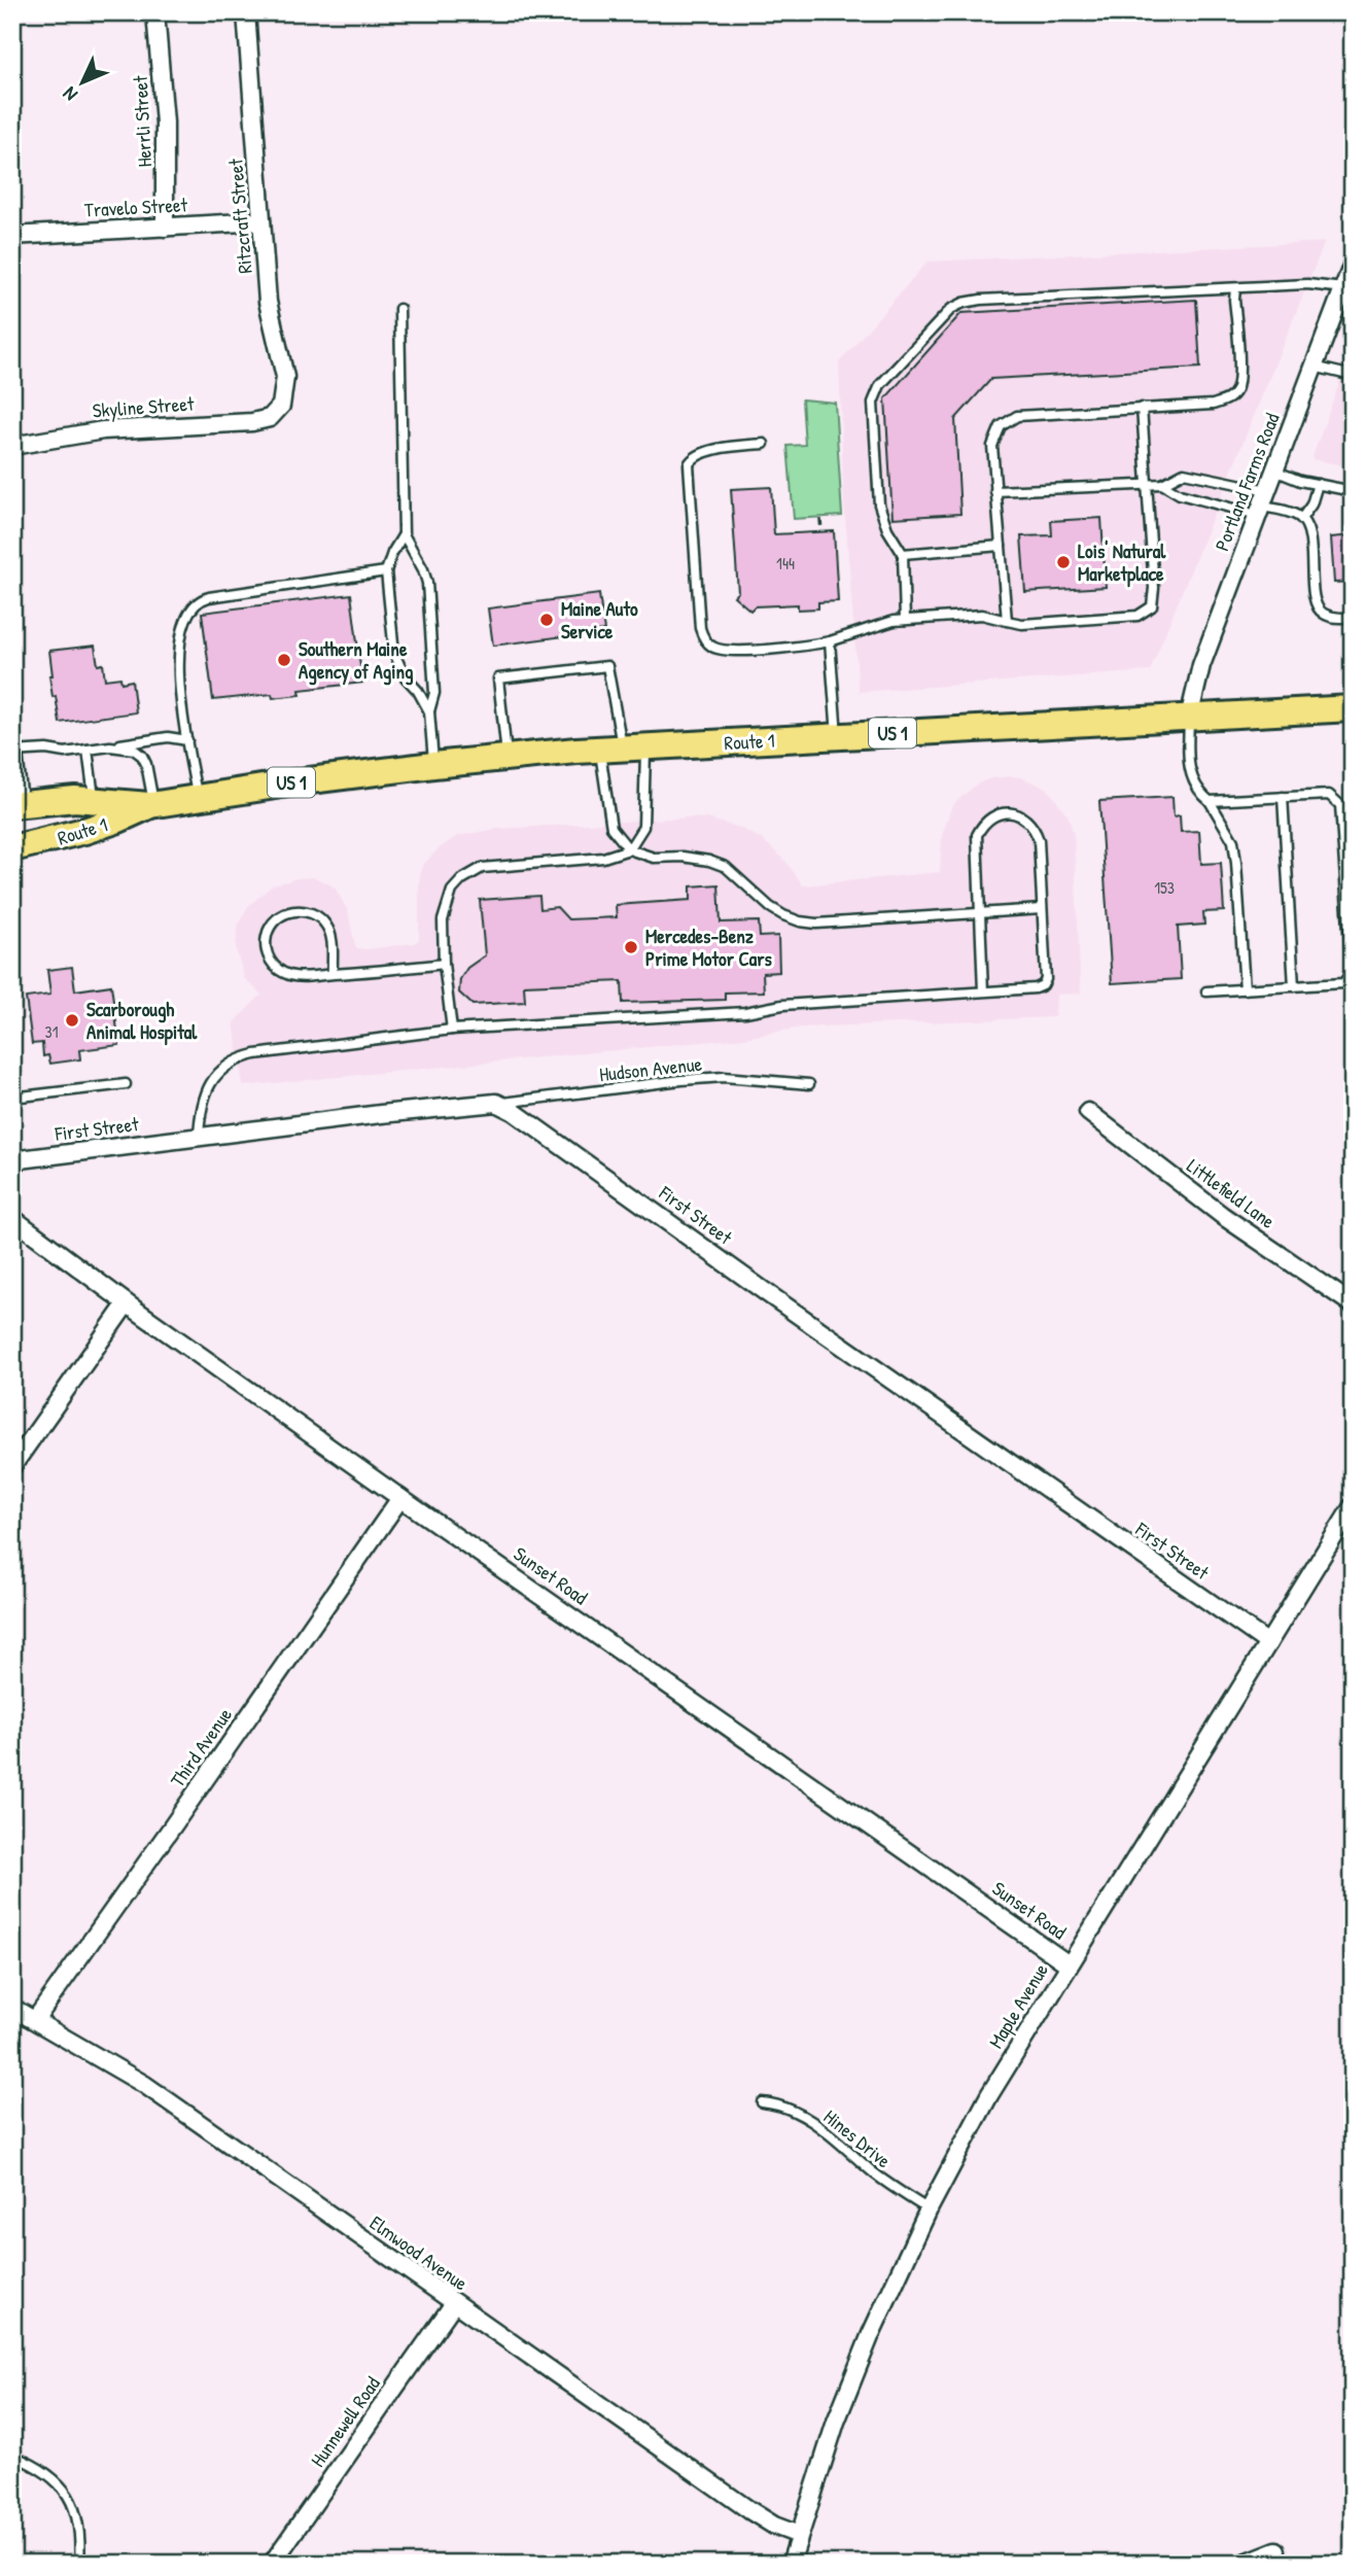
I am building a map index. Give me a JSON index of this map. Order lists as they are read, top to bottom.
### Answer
{
  "streets": {
    "main road": ["US 1", "Route 1"],
    "street": [
      "Herrli Street",
      "Travelo Street",
      "Ritzcraft Street",
      "Skyline Street",
      "Portland Farms Road",
      "First Street",
      "Littlefield Lane",
      "Sunset Road",
      "Third Avenue",
      "Maple Avenue",
      "Elmwood Avenue",
      "Hunnewell Road"
    ],
    "lane": ["Hudson Avenue", "Hines Drive"]
  },
  "crossings": [
    ["Herrli Street", "Travelo Street"],
    ["Travelo Street", "Ritzcraft Street"],
    ["Ritzcraft Street", "Skyline Street"],
    ["Portland Farms Road", "Route 1"],
    ["Hudson Avenue", "First Street"],
    ["First Street", "Maple Avenue"],
    ["Sunset Road", "Third Avenue"],
    ["Sunset Road", "Maple Avenue"],
    ["Third Avenue", "Elmwood Avenue"],
    ["Maple Avenue", "Hines Drive"],
    ["Maple Avenue", "Elmwood Avenue"],
    ["Elmwood Avenue", "Hunnewell Road"]
  ],
  "places": [
    "Lois' Natural Marketplace",
    "Maine Auto Service",
    "Southern Maine Agency of Aging",
    "Mercedes-Benz Prime Motor Cars",
    "Scarborough Animal Hospital"
  ],
  "house_numbers": ["144", "153", "31"],
  "north": "bottom left"
}
